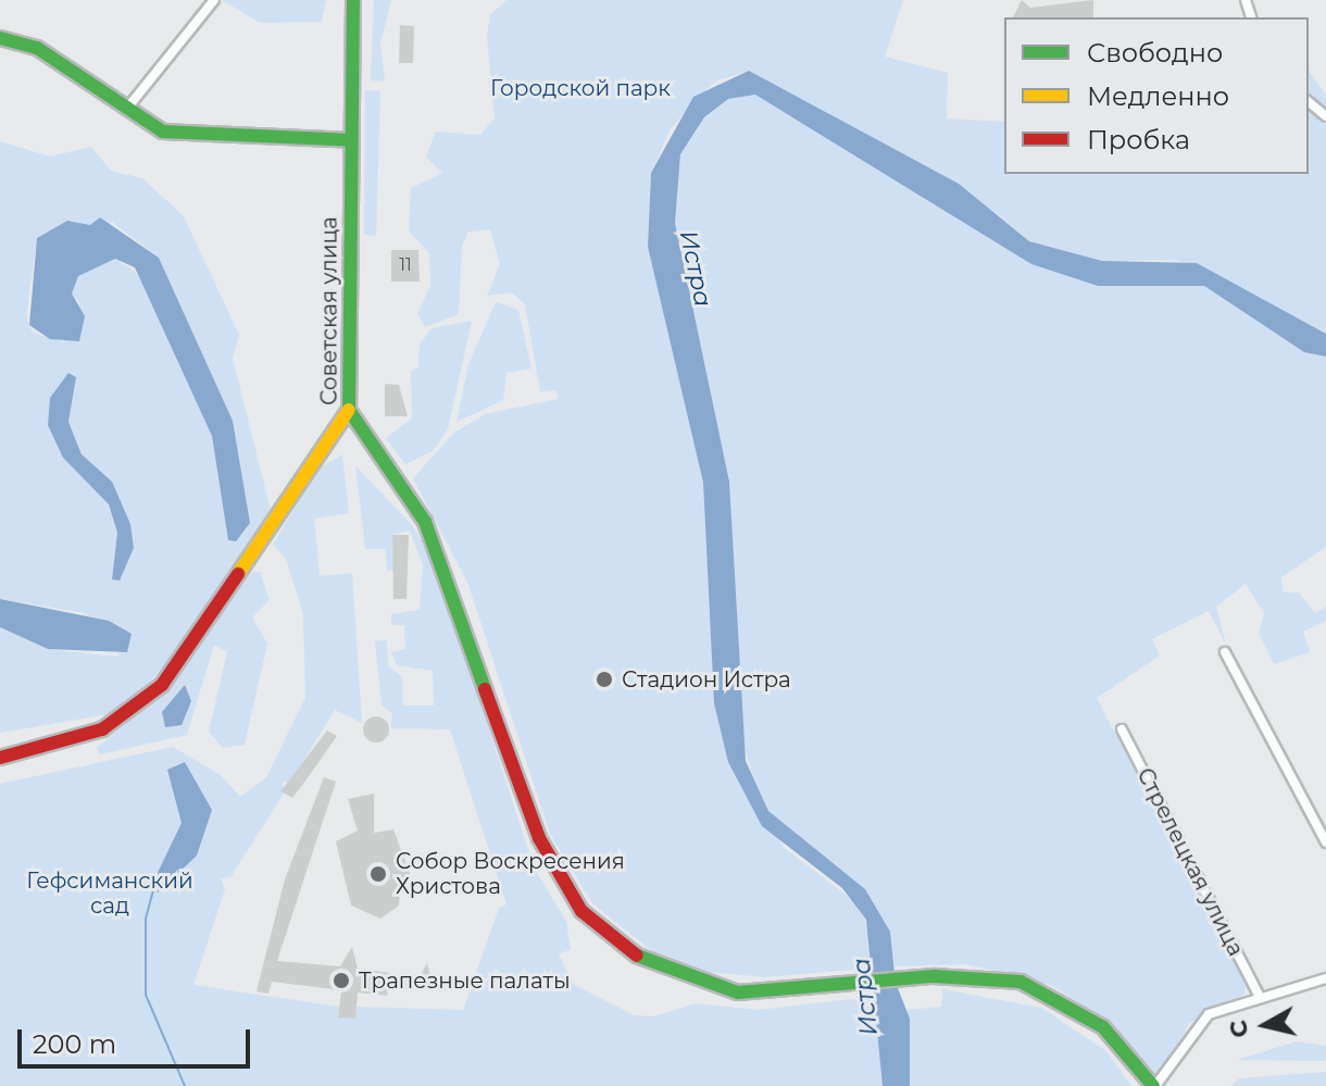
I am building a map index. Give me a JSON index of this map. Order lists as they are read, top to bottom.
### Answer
{
  "streets": {
    "main road": ["Советская улица"],
    "street": ["Стрелецкая улица"]
  },
  "water": ["Истра"],
  "parks": ["Городской парк", "Гефсиманский сад"],
  "places": ["Стадион Истра", "Собор Воскресения Христова", "Трапезные палаты"],
  "house_numbers": ["11"],
  "legend": ["Свободно", "Медленно", "Пробка"],
  "scale_bar": "200 m",
  "north": "left"
}
